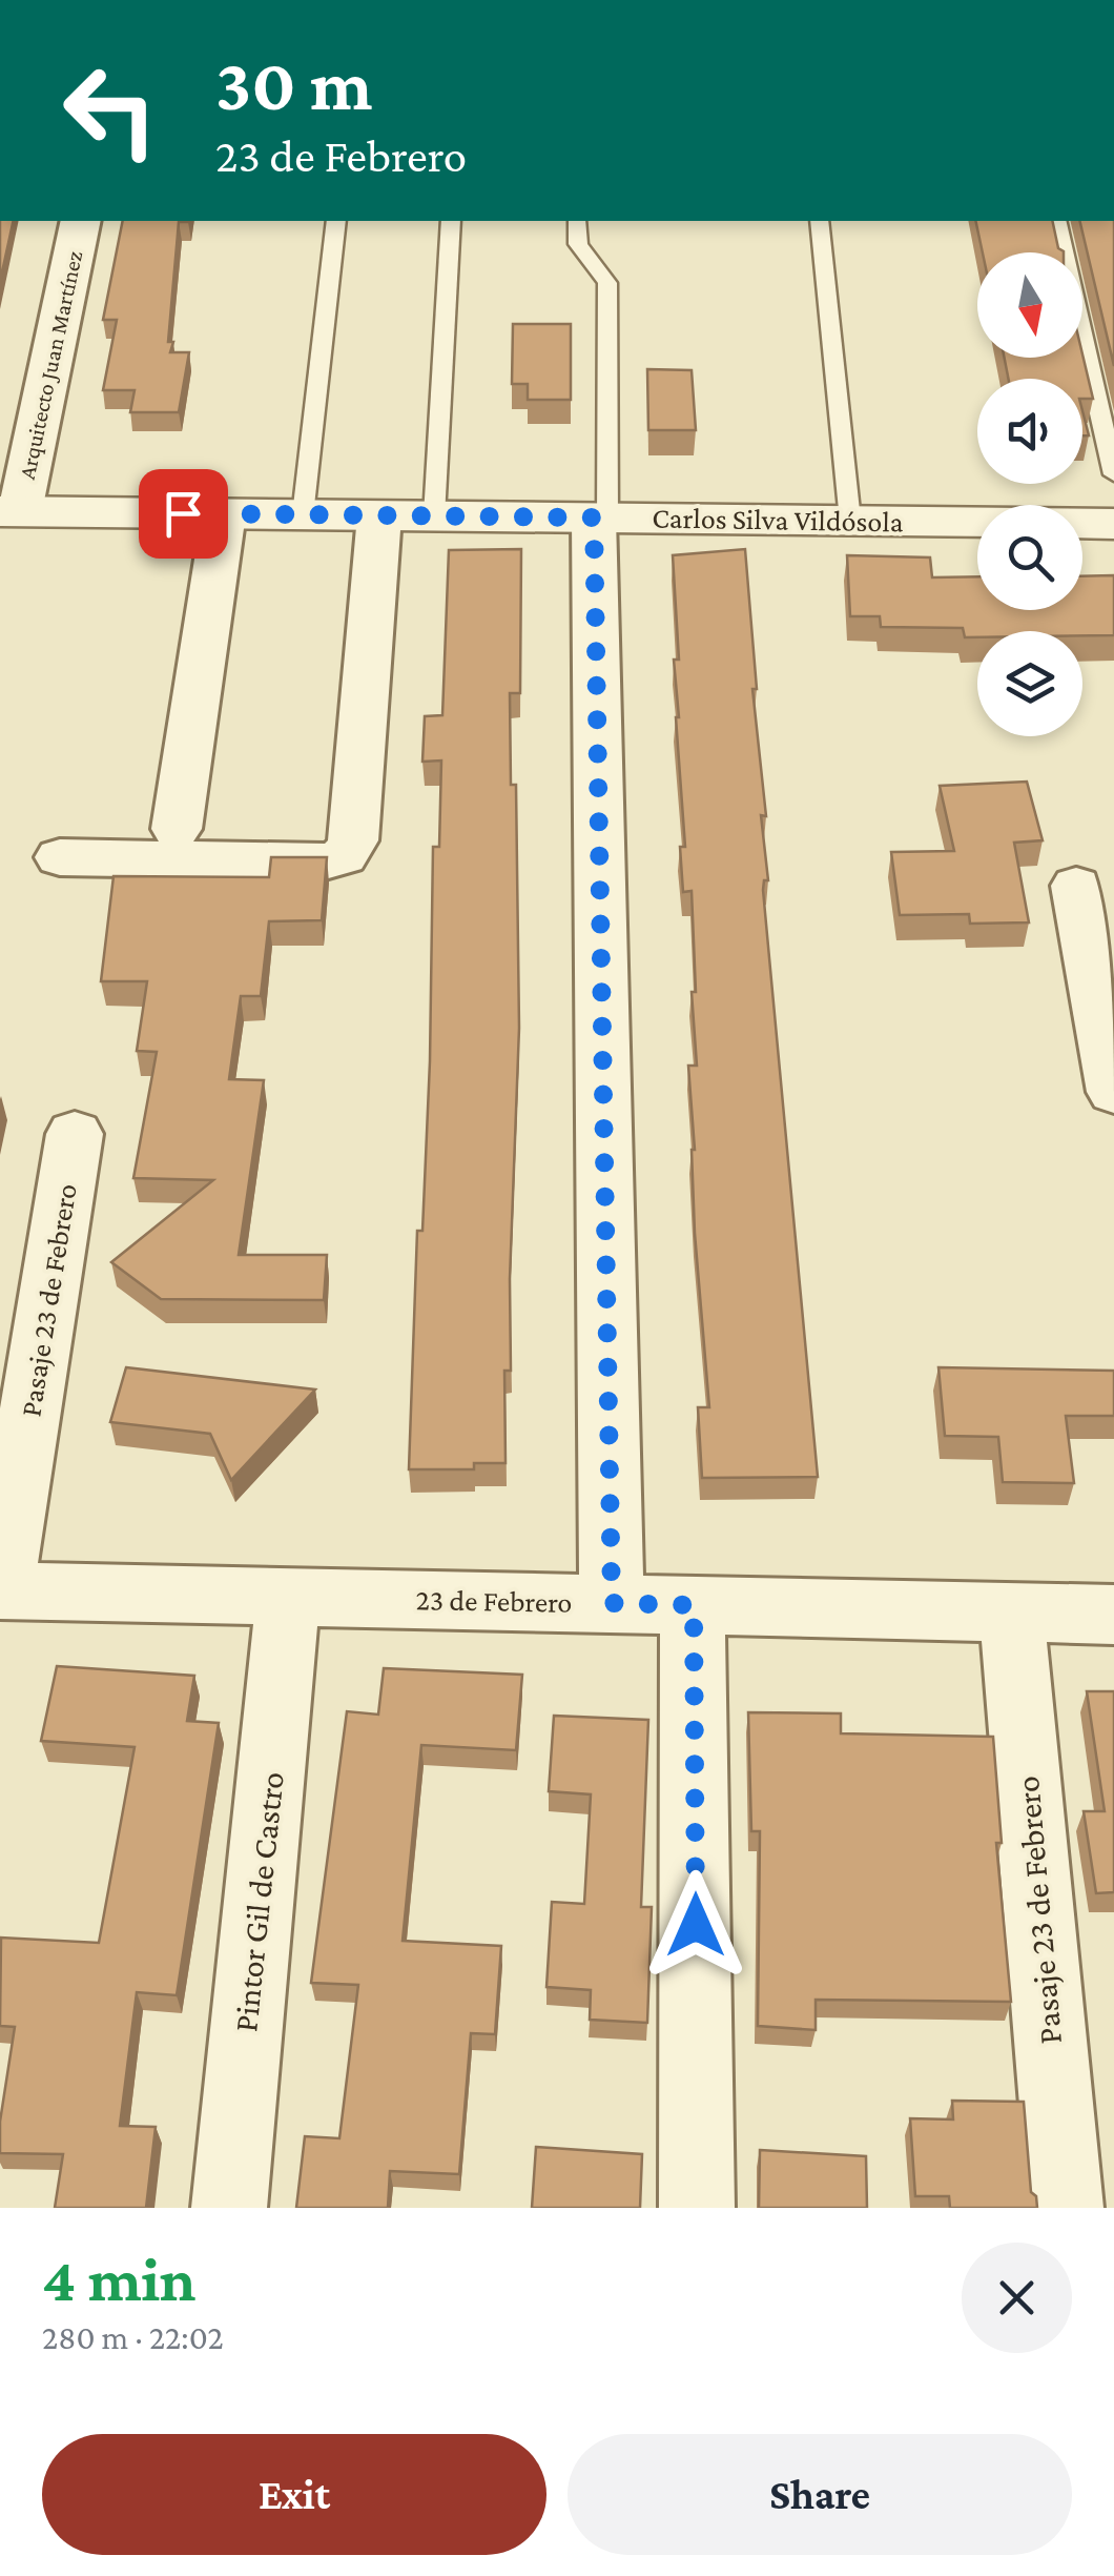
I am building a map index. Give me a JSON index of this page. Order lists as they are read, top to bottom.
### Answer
{
  "streets": {
    "street": [
      "Arquitecto Juan Martínez",
      "Carlos Silva Vildósola",
      "Pasaje 23 de Febrero",
      "23 de Febrero",
      "Pintor Gil de Castro"
    ]
  },
  "crossings": [
    ["Arquitecto Juan Martínez", "Carlos Silva Vildósola"],
    ["Pasaje 23 de Febrero", "23 de Febrero"],
    ["23 de Febrero", "Pintor Gil de Castro"]
  ],
  "north": "bottom",
  "page": {
    "turn": ["30 m", "23 de Febrero"],
    "heading": ["4 min", "280 m · 22:02"],
    "buttons": ["Exit", "Share"]
  }
}
